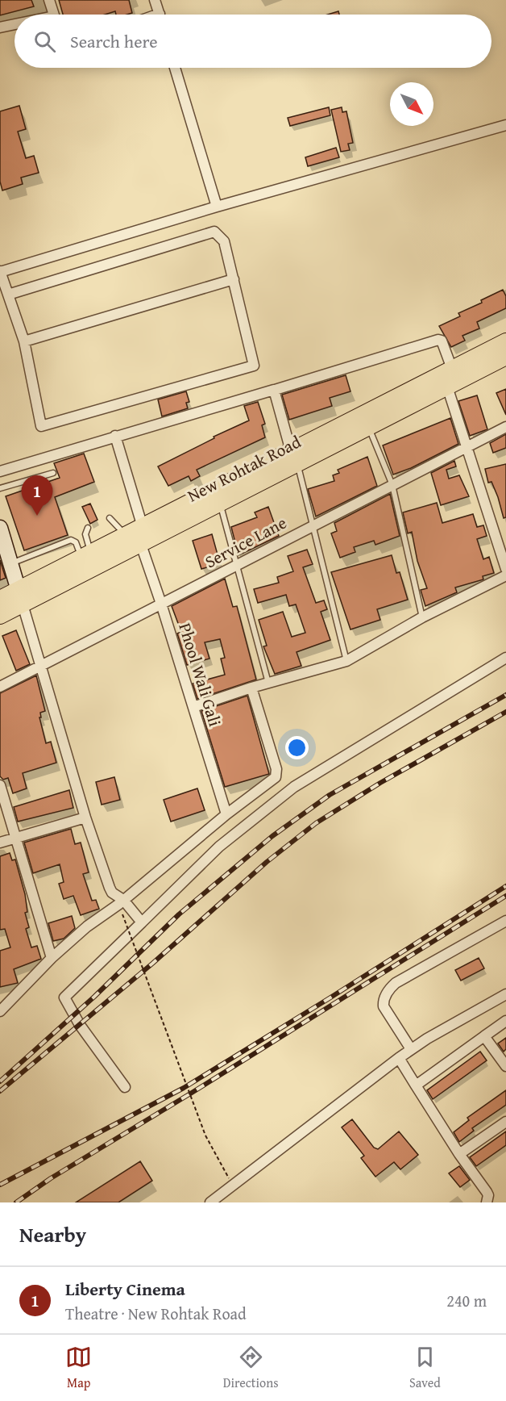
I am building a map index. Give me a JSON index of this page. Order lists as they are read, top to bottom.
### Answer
{
  "streets": {
    "main road": ["New Rohtak Road"],
    "street": ["Service Lane", "Phool Wali Gali"]
  },
  "crossings": [
    ["New Rohtak Road", "Phool Wali Gali"],
    ["Service Lane", "Phool Wali Gali"]
  ],
  "north": "bottom right",
  "page": {
    "search": "Search here",
    "pins": "1",
    "heading": "Nearby",
    "list": [
      {
        "mark": "1",
        "name": "Liberty Cinema",
        "note": "Theatre · New Rohtak Road",
        "value": "240 m"
      }
    ],
    "nav": ["Map", "Directions", "Saved"]
  }
}
